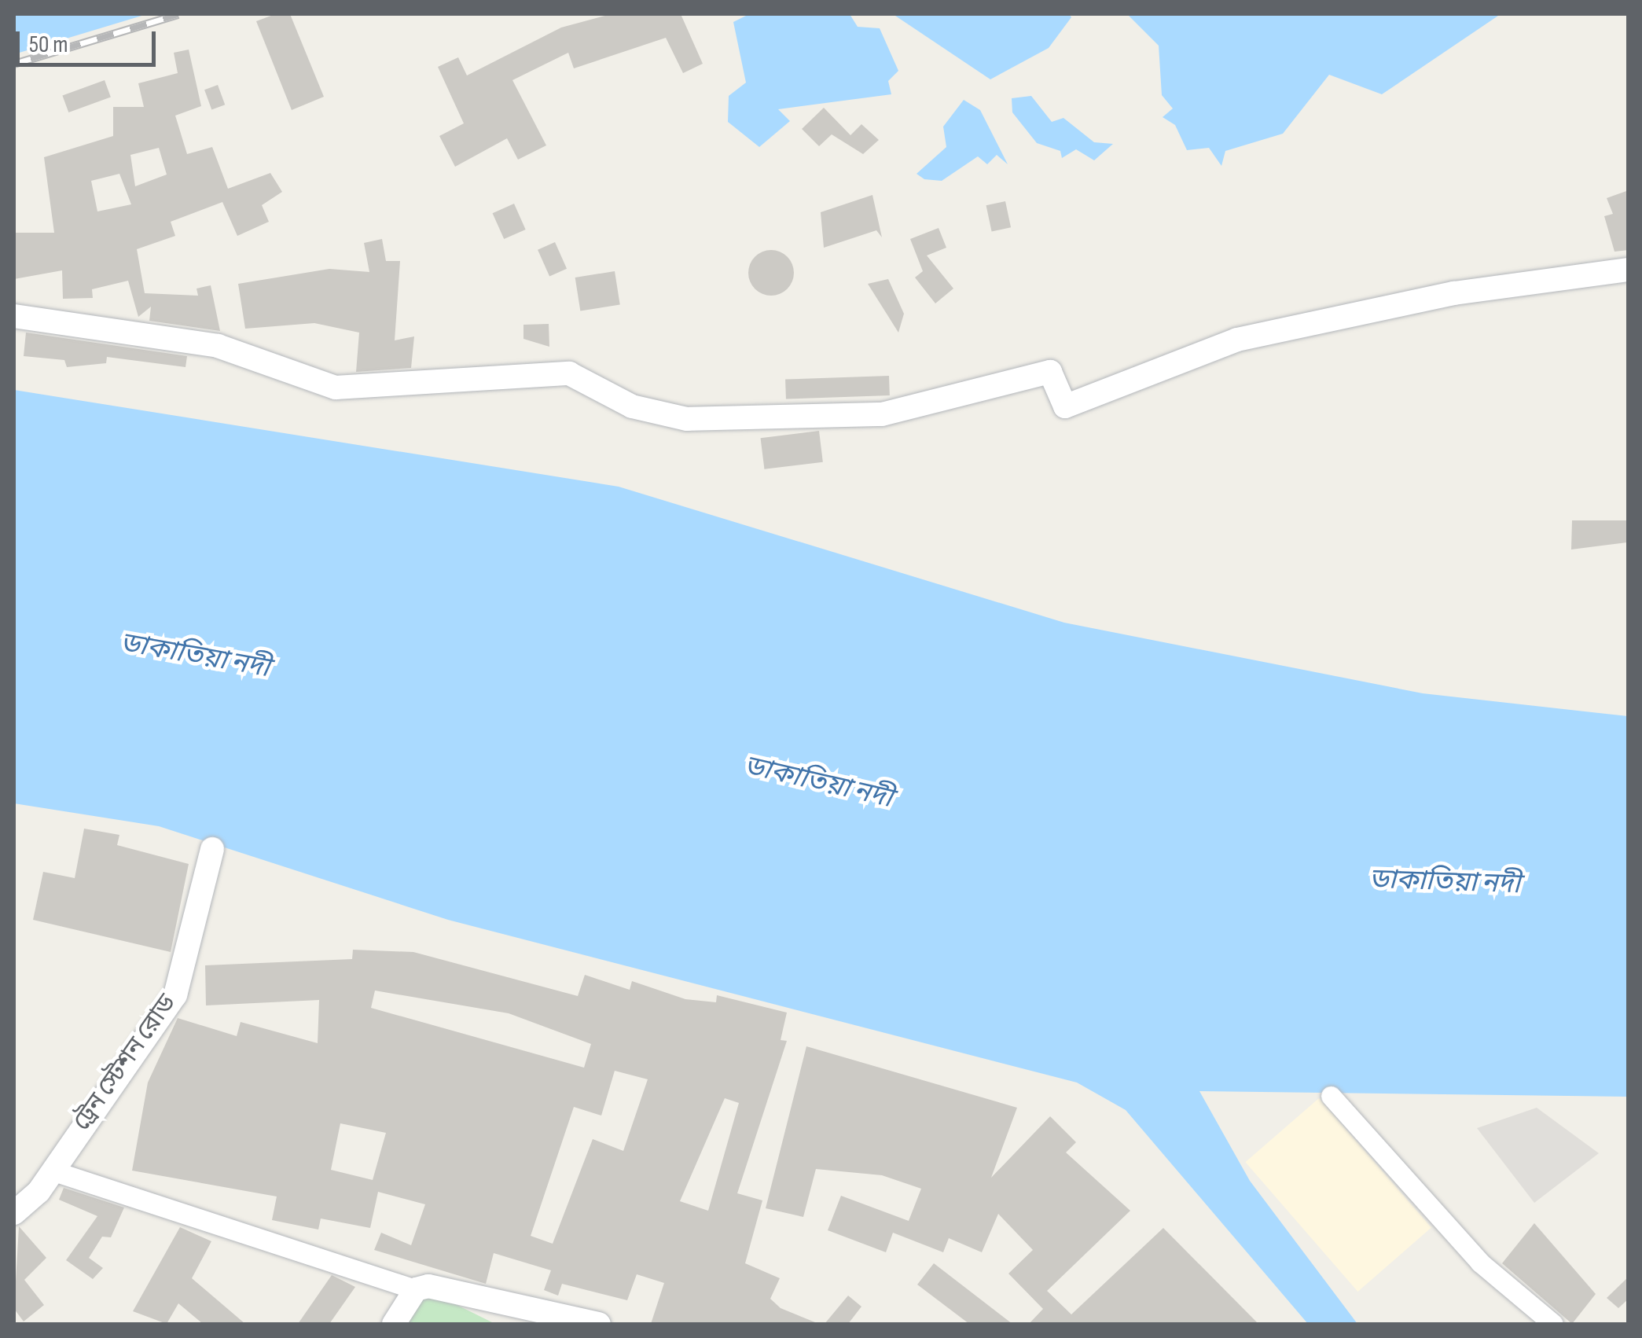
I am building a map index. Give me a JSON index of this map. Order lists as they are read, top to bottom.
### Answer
{
  "streets": {
    "street": ["ট্রেন স্টেশন রোড"]
  },
  "water": ["ডাকাতিয়া নদী"],
  "scale_bar": "50 m"
}
